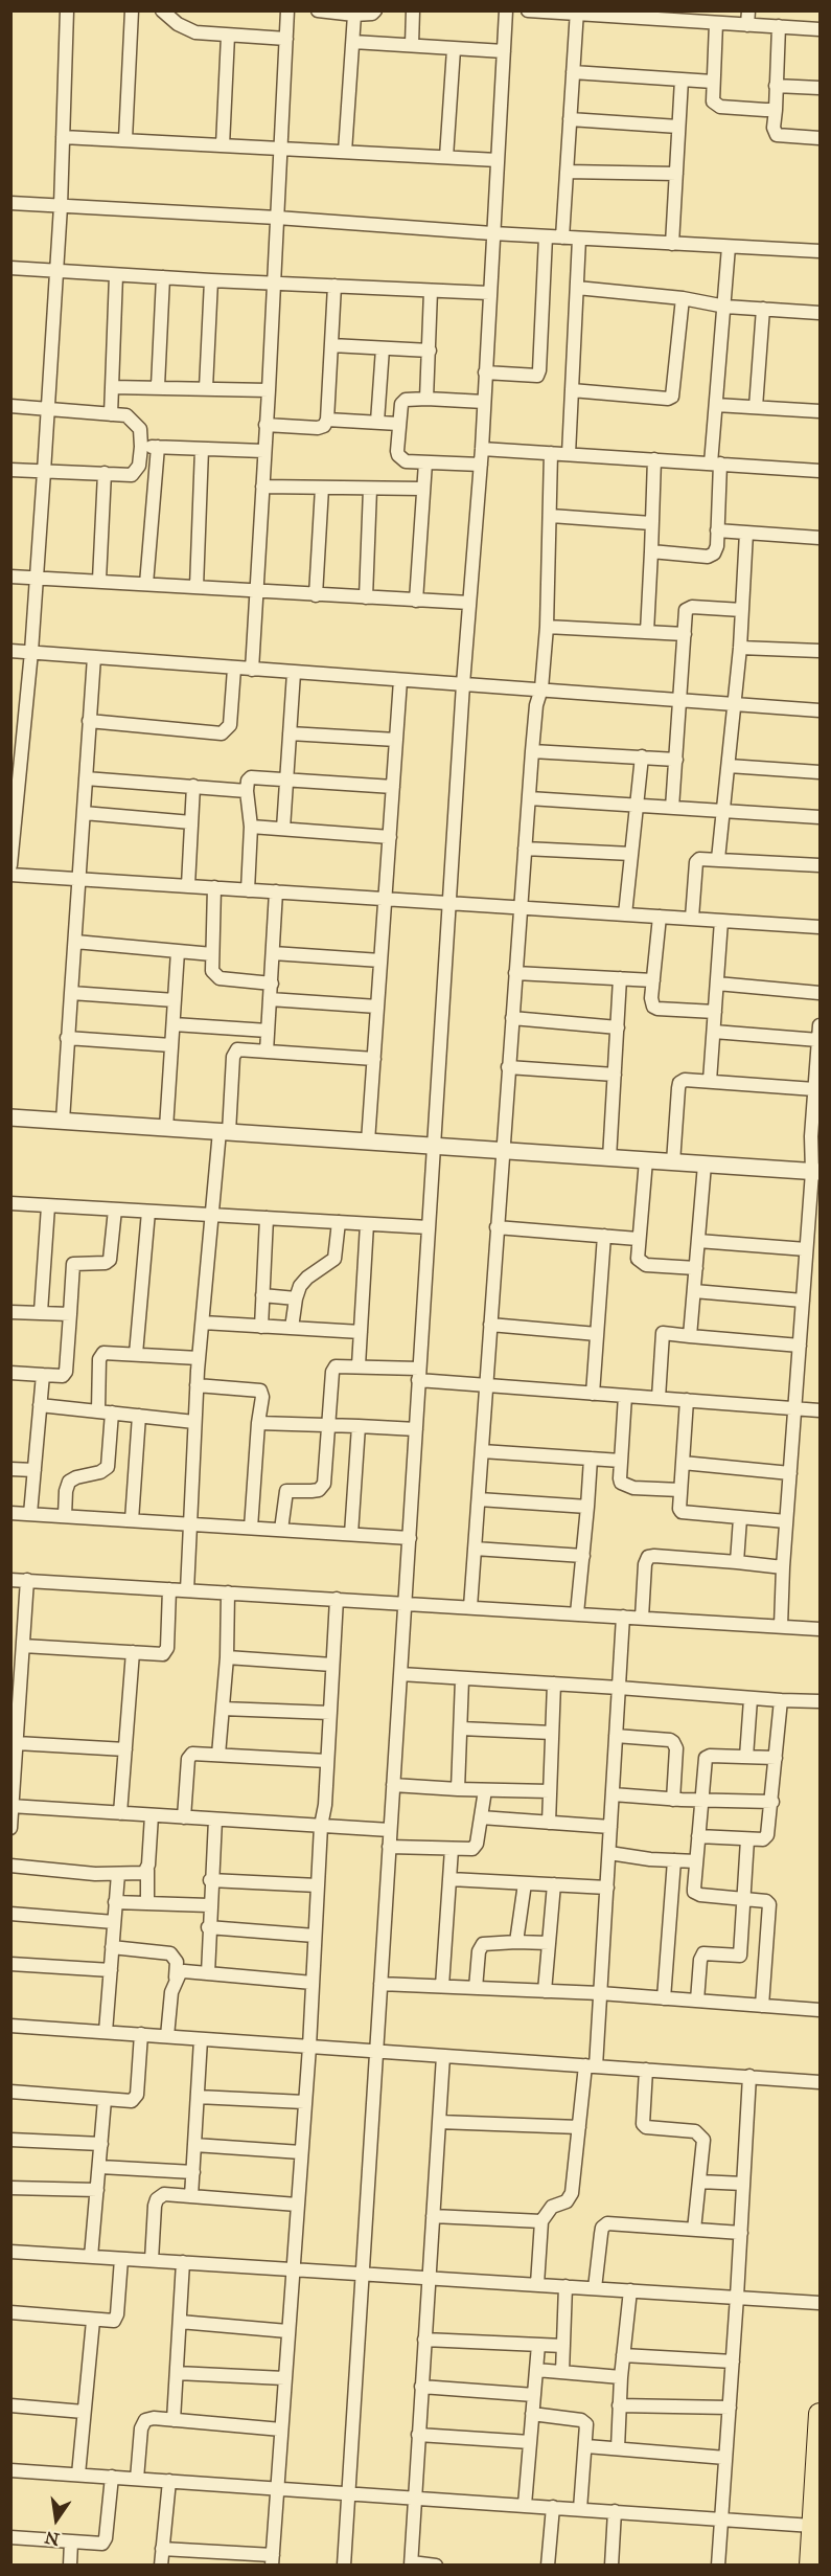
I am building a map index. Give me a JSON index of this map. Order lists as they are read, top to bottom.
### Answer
{
  "north": "bottom"
}
